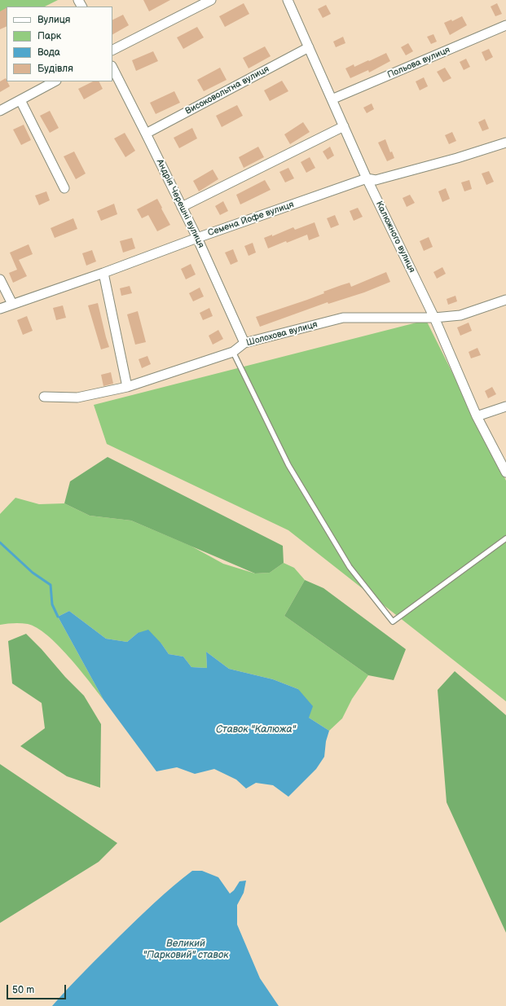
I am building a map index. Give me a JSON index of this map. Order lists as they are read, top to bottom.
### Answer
{
  "streets": {
    "street": [
      "Польова вулиця",
      "Високовольтна вулиця",
      "Андрія Черешні вулиця",
      "Семена Йофе вулиця",
      "Калюжного вулиця",
      "Шолохова вулиця"
    ]
  },
  "crossings": [
    ["Польова вулиця", "Калюжного вулиця"],
    ["Високовольтна вулиця", "Андрія Черешні вулиця"],
    ["Високовольтна вулиця", "Калюжного вулиця"],
    ["Андрія Черешні вулиця", "Семена Йофе вулиця"],
    ["Андрія Черешні вулиця", "Шолохова вулиця"],
    ["Семена Йофе вулиця", "Калюжного вулиця"],
    ["Калюжного вулиця", "Шолохова вулиця"]
  ],
  "water": ["Ставок \"Калюжа\"", "Великий \"Парковий\" ставок"],
  "legend": [
    "Вулиця",
    "Парк",
    "Вода",
    "Будівля"
  ],
  "scale_bar": "50 m"
}
